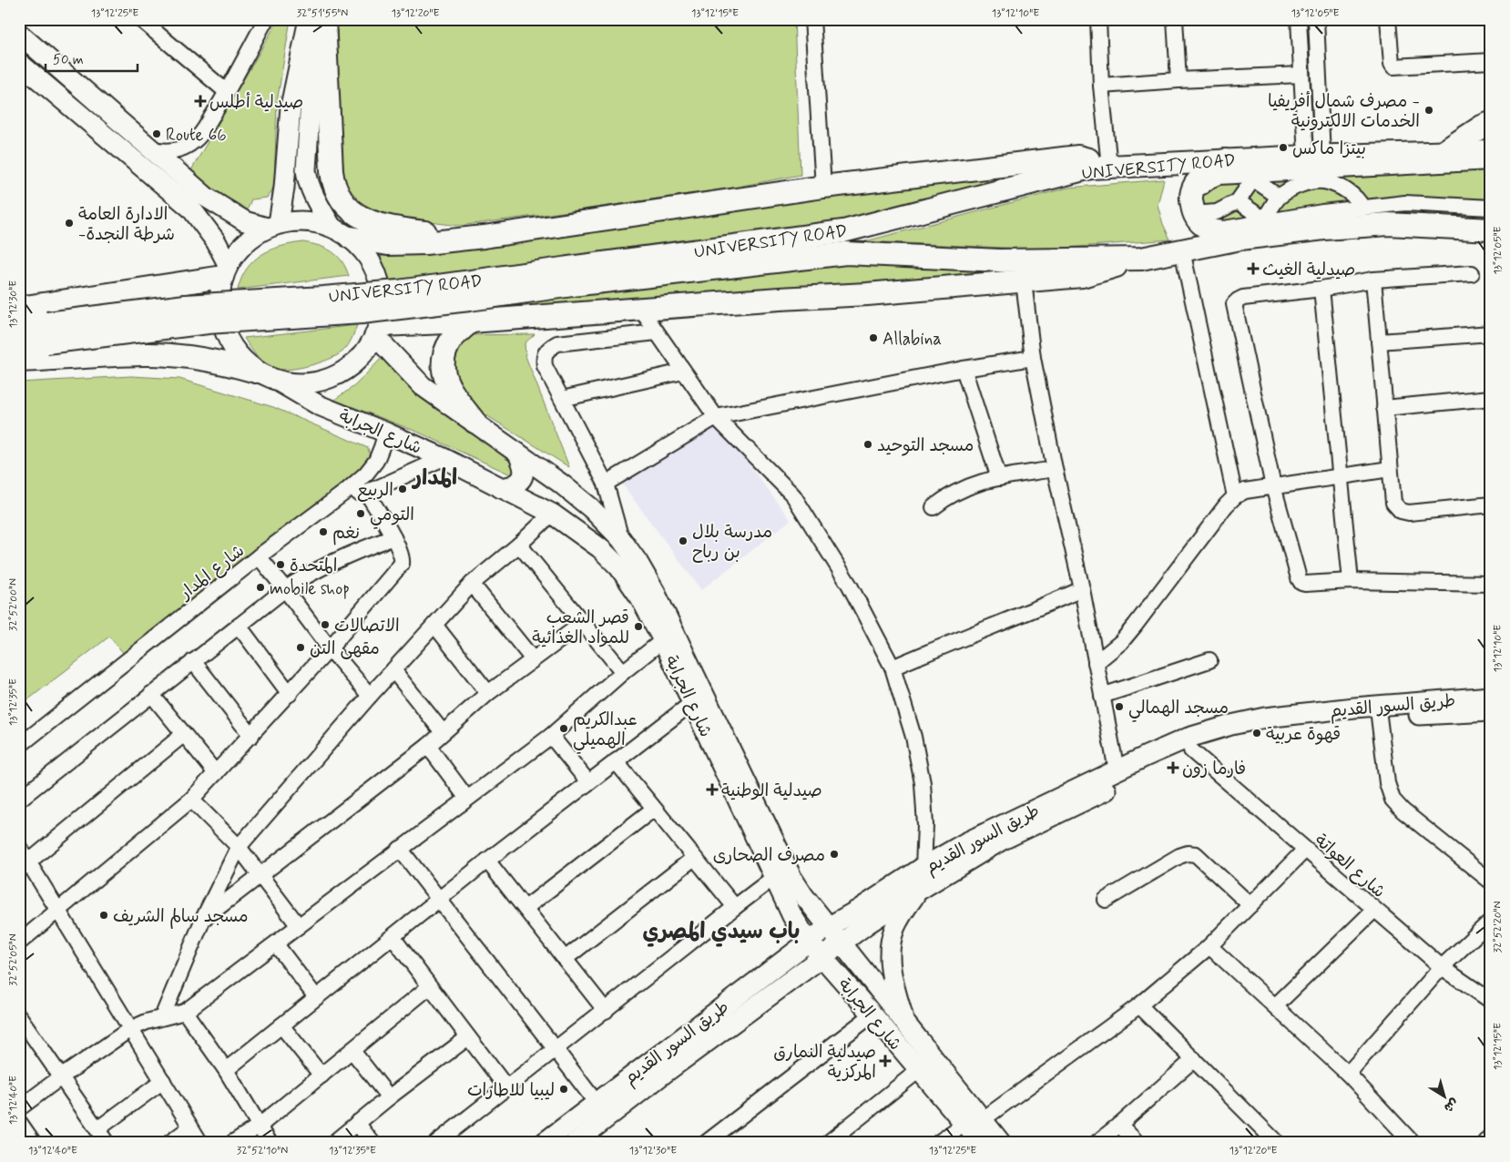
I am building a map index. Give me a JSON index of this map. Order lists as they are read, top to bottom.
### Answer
{
  "streets": {
    "highway": ["UNIVERSITY ROAD"],
    "main road": ["شارع الجرابة", "طريق السور القديم"],
    "street": ["شارع المدار", "شارع العواتة"]
  },
  "crossings": [
    ["شارع الجرابة", "شارع المدار"],
    ["شارع الجرابة", "طريق السور القديم"],
    ["طريق السور القديم", "شارع العواتة"]
  ],
  "districts": ["المدار", "باب سيدي المصري"],
  "places": {
    "health": [
      "صيدلية أطلس",
      "صيدلية الغيث",
      "فارما زون",
      "صيدلية الوطنية",
      "صيدلية النمارق المركزية"
    ],
    "other": [
      "مصرف شمال أفريفيا - الخدمات الالكترونية",
      "Route 66",
      "بيتزا ماكس",
      "الادارة العامة -شرطة النجدة",
      "Allabina",
      "مسجد التوحيد",
      "الربيع",
      "التومي",
      "نغم",
      "مدرسة بلال بن رباح",
      "المتحدة",
      "mobile shop",
      "الاتصالات",
      "قصر الشعب للمواد الغذائية",
      "مقهى التن",
      "مسجد الهمالي",
      "عبدالكريم الهميلي",
      "قهوة عربية",
      "مصرف الصحارى",
      "مسجد سالم الشريف",
      "ليبيا للاطارات"
    ]
  },
  "scale_bar": "50 m",
  "north": "bottom right",
  "coordinates": [
    "13°12'25\"E",
    "32°51'55\"N",
    "13°12'20\"E",
    "13°12'15\"E",
    "13°12'10\"E",
    "13°12'05\"E",
    "13°12'30\"E",
    "32°52'00\"N",
    "13°12'35\"E",
    "32°52'20\"N",
    "32°52'05\"N",
    "13°12'40\"E",
    "32°52'10\"N"
  ]
}
